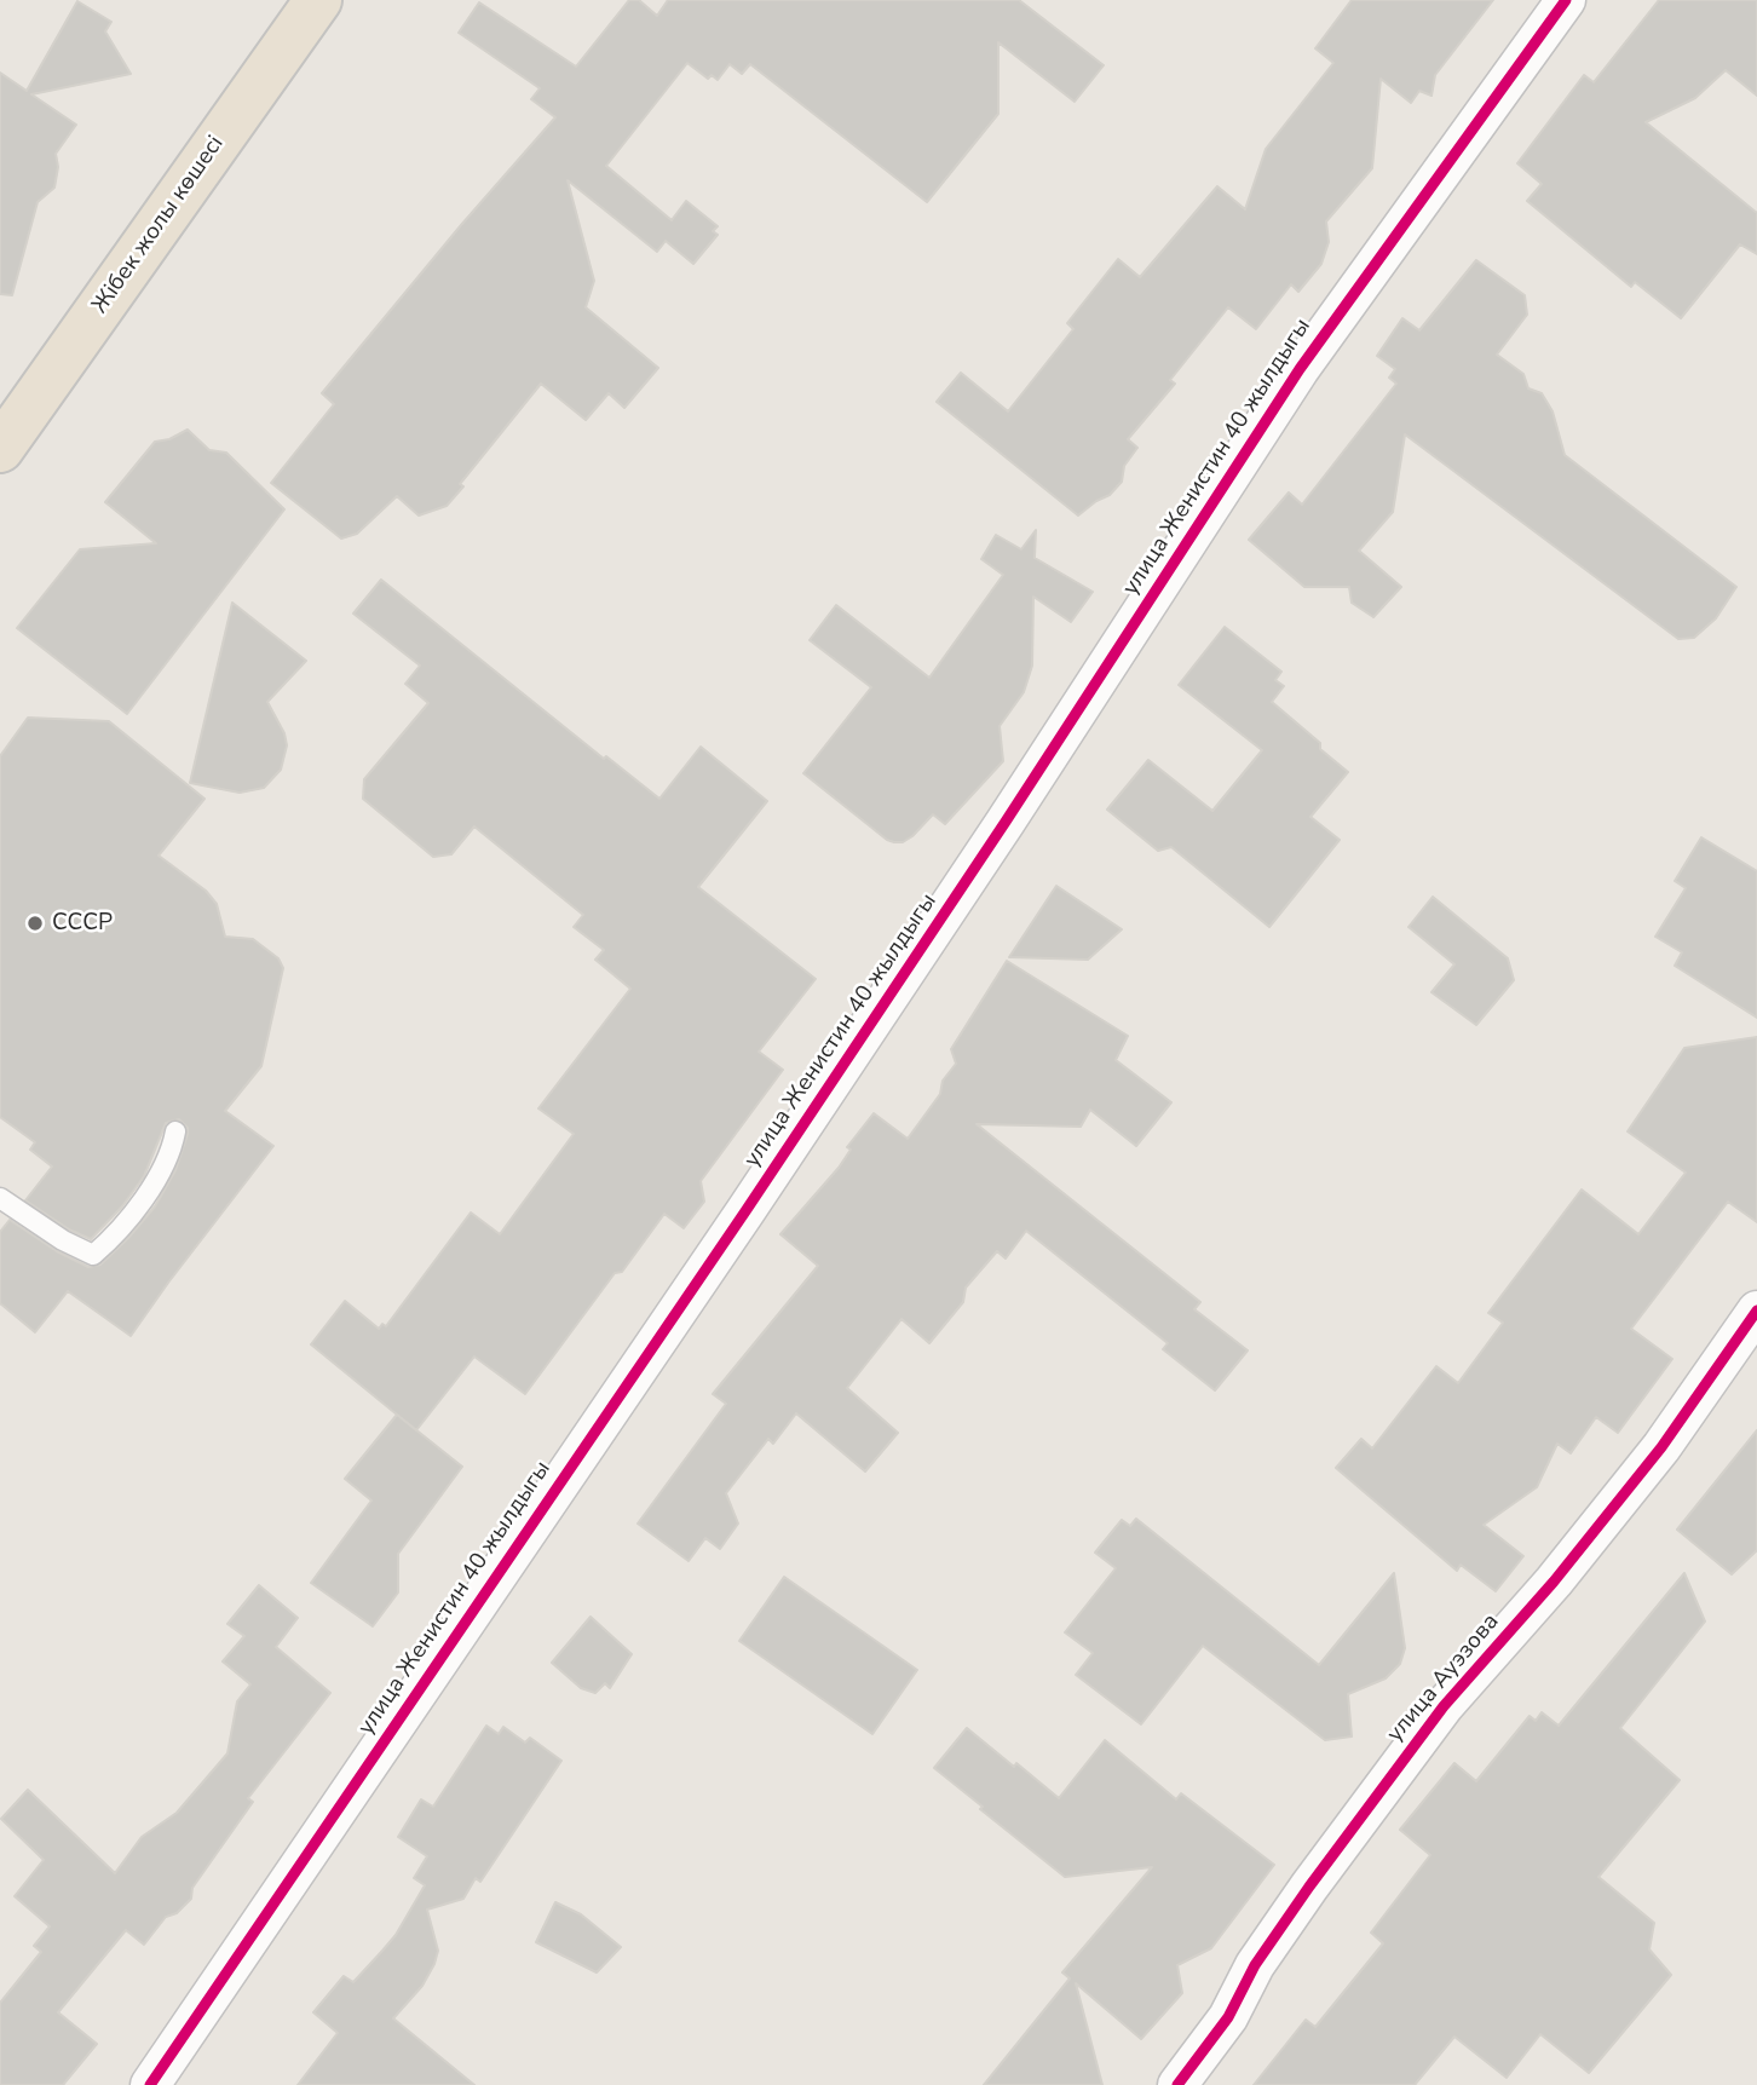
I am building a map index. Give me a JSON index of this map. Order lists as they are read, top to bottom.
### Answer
{
  "streets": {
    "highway": ["Жібек жолы көшесі"],
    "street": ["улица Женистин 40 жылдыгы", "улица Ауэзова"]
  },
  "places": ["СССР"]
}
